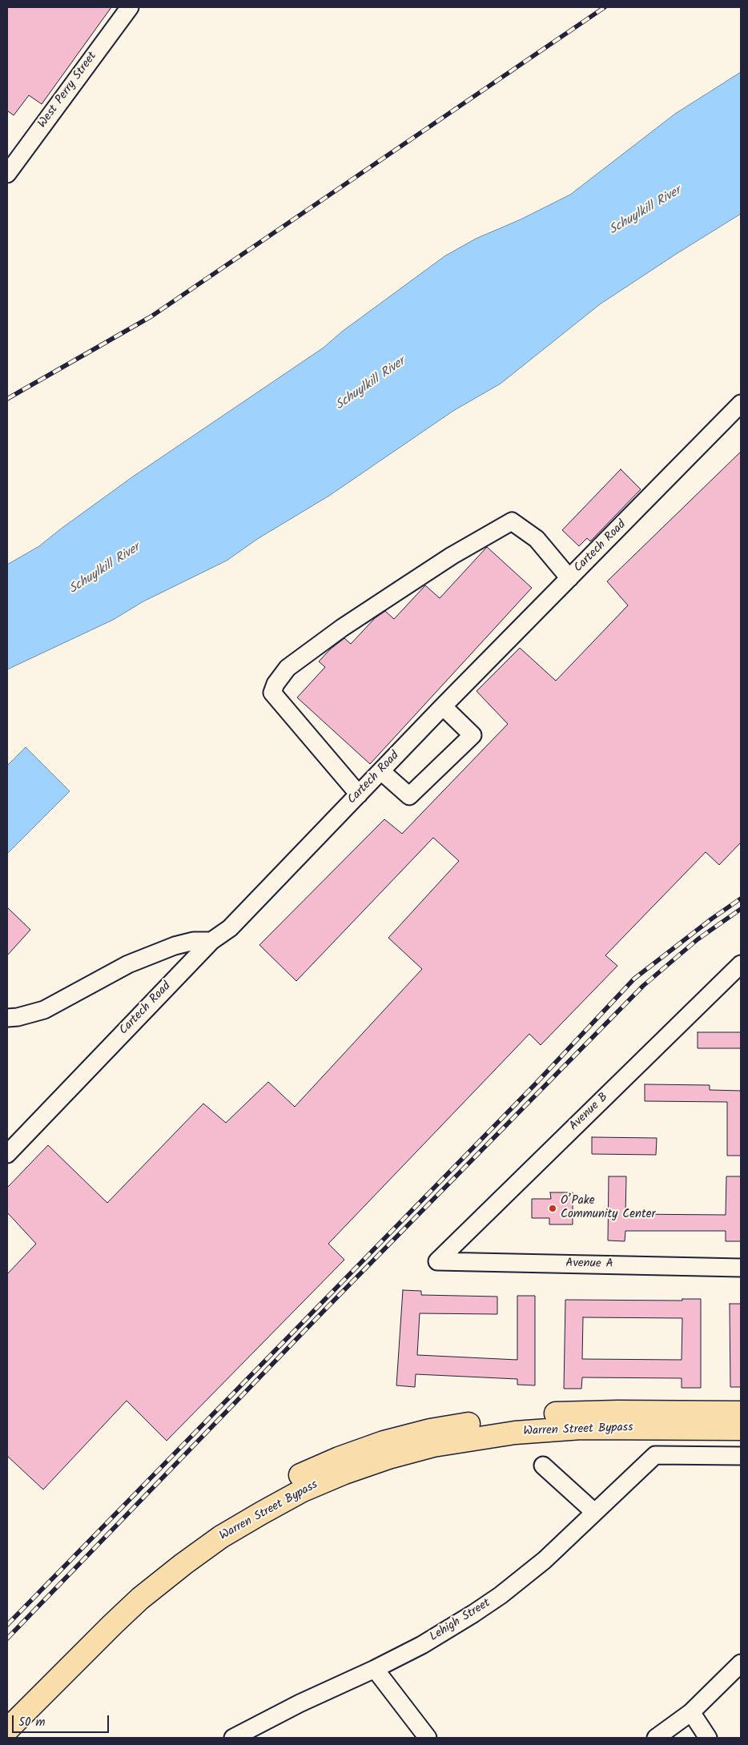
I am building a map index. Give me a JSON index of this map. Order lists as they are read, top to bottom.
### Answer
{
  "streets": {
    "highway": ["Warren Street Bypass"],
    "street": [
      "West Perry Street",
      "Cartech Road",
      "Avenue B",
      "Avenue A",
      "Lehigh Street"
    ]
  },
  "crossings": [
    ["Avenue B", "Avenue A"]
  ],
  "water": ["Schuylkill River"],
  "places": ["O’Pake Community Center"],
  "scale_bar": "50 m"
}
